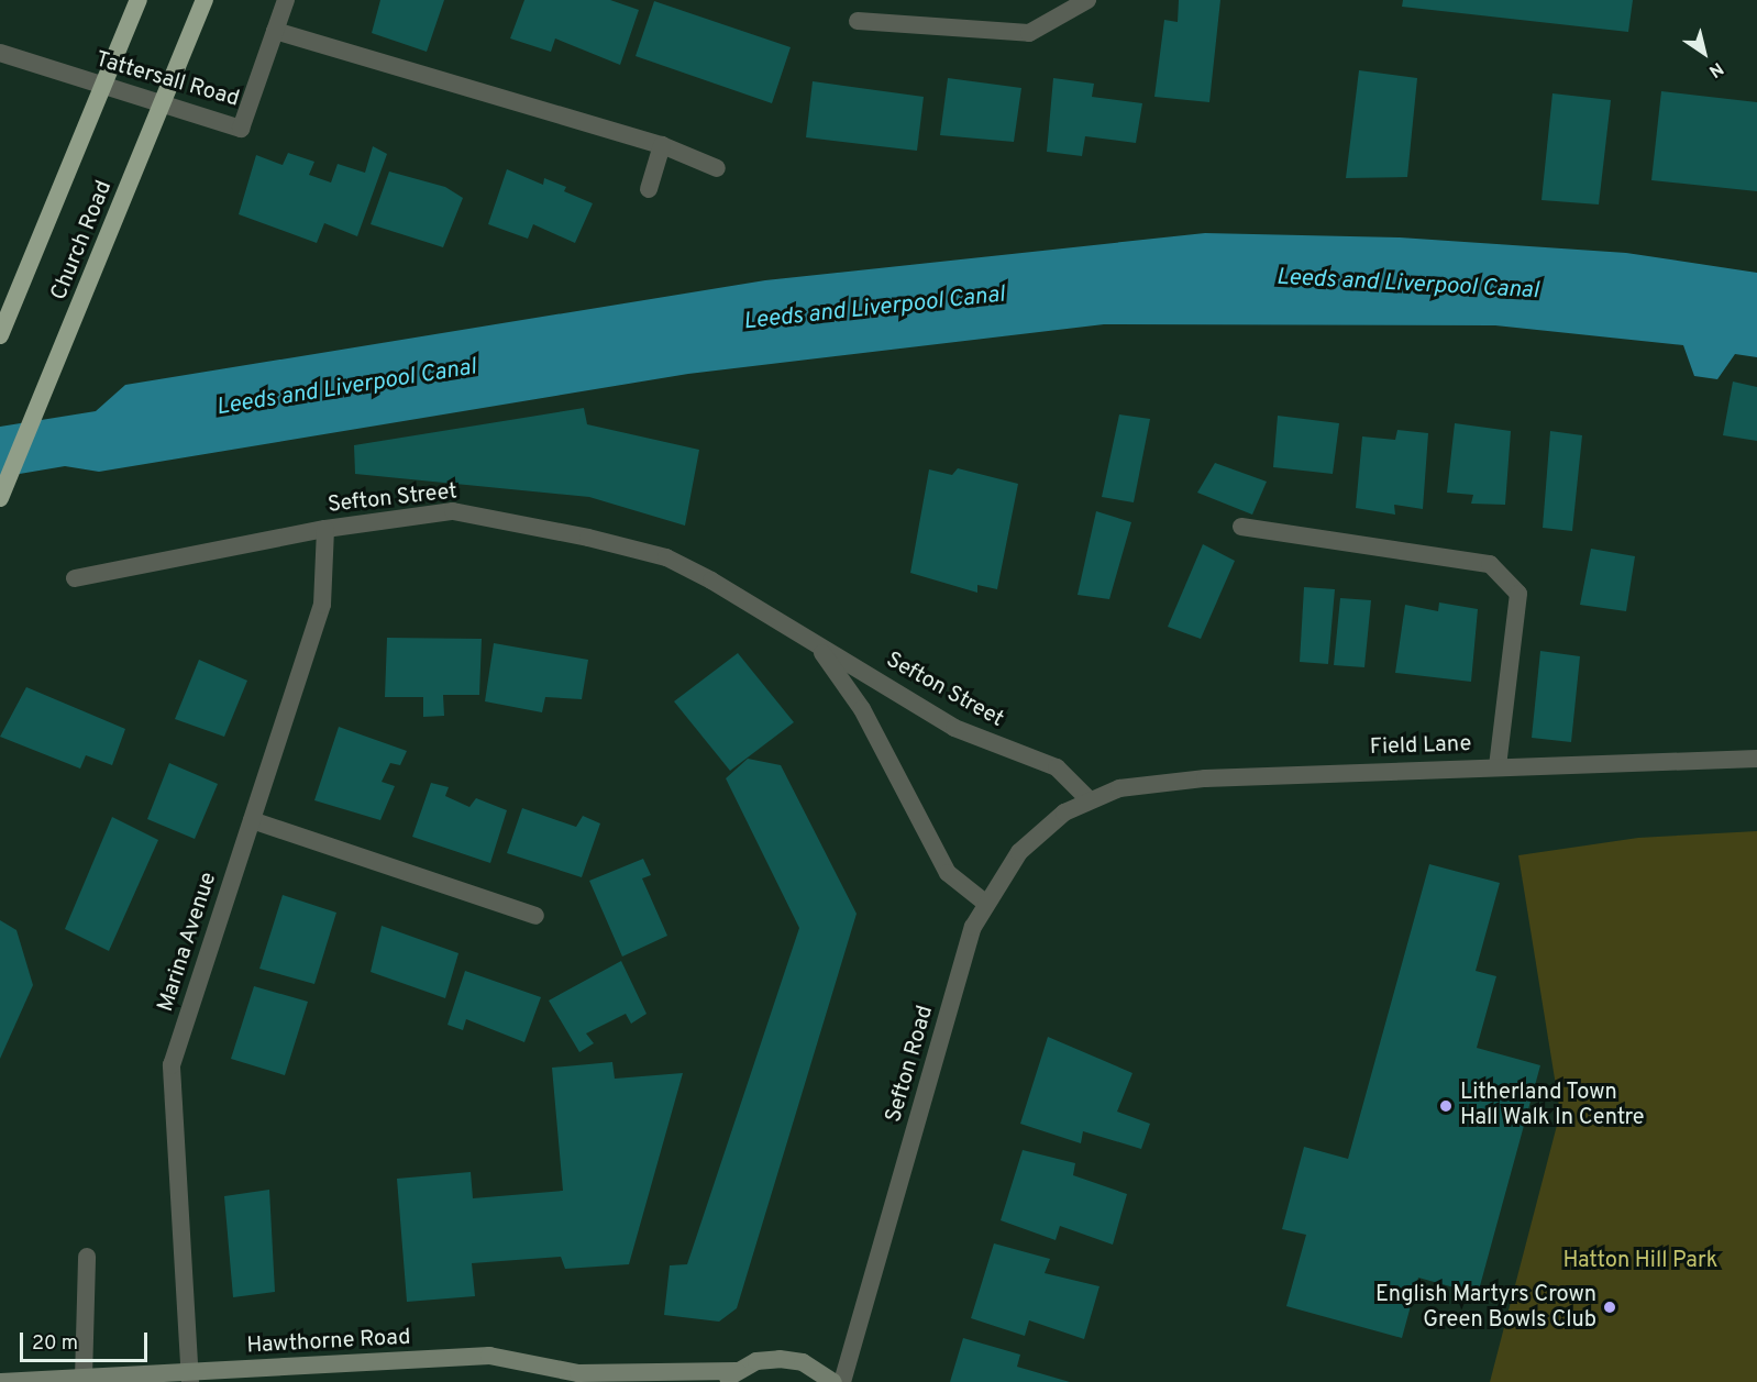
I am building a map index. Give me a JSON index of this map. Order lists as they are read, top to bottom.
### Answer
{
  "streets": {
    "highway": ["Church Road"],
    "main road": ["Hawthorne Road"],
    "street": [
      "Tattersall Road",
      "Sefton Street",
      "Field Lane",
      "Marina Avenue",
      "Sefton Road"
    ]
  },
  "crossings": [
    ["Sefton Street", "Field Lane"],
    ["Sefton Street", "Marina Avenue"],
    ["Sefton Street", "Sefton Road"],
    ["Field Lane", "Sefton Road"],
    ["Marina Avenue", "Hawthorne Road"]
  ],
  "water": ["Leeds and Liverpool Canal"],
  "parks": ["Hatton Hill Park"],
  "places": ["Litherland Town Hall Walk In Centre", "English Martyrs Crown Green Bowls Club"],
  "scale_bar": "20 m",
  "north": "bottom right"
}
